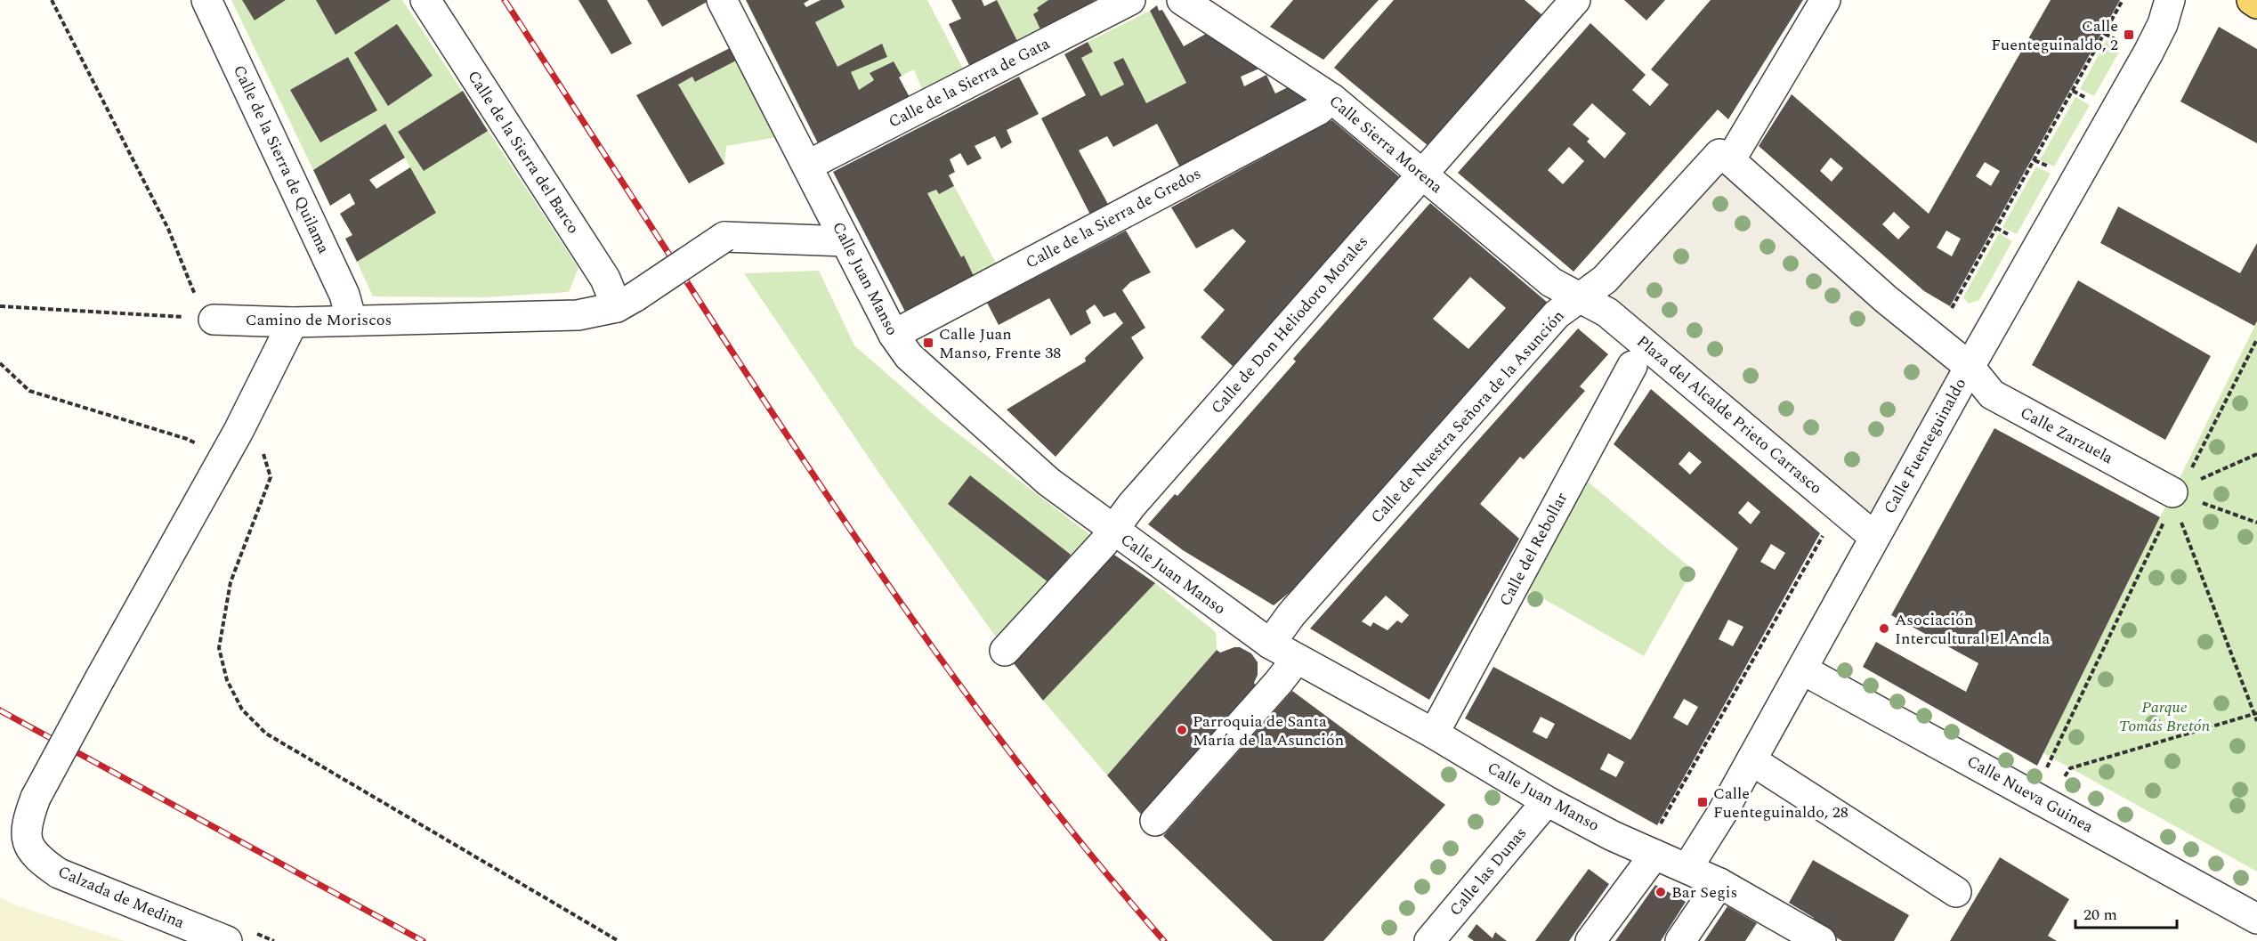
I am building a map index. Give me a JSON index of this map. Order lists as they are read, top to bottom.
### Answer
{
  "streets": {
    "street": [
      "Calle de la Sierra de Gata",
      "Calle Sierra Morena",
      "Calle de la Sierra del Barco",
      "Calle de la Sierra de Quilama",
      "Calle de la Sierra de Gredos",
      "Calle Juan Manso",
      "Camino de Moriscos",
      "Calle de Don Heliodoro Morales",
      "Plaza del Alcalde Prieto Carrasco",
      "Calle de Nuestra Señora de la Asunción",
      "Calle Zarzuela",
      "Calle Fuenteguinaldo",
      "Calle del Rebollar",
      "Calle Nueva Guinea",
      "Calle las Dunas",
      "Calzada de Medina"
    ]
  },
  "crossings": [
    ["Calle de la Sierra de Gata", "Calle Juan Manso"],
    ["Calle Sierra Morena", "Calle de la Sierra de Gredos"],
    ["Calle Sierra Morena", "Calle de Don Heliodoro Morales"],
    ["Calle Sierra Morena", "Plaza del Alcalde Prieto Carrasco"],
    ["Calle Sierra Morena", "Calle de Nuestra Señora de la Asunción"],
    ["Calle de la Sierra del Barco", "Camino de Moriscos"],
    ["Calle de la Sierra de Quilama", "Camino de Moriscos"],
    ["Calle de la Sierra de Gredos", "Calle Juan Manso"],
    ["Calle Juan Manso", "Calle de Don Heliodoro Morales"],
    ["Calle Juan Manso", "Calle de Nuestra Señora de la Asunción"],
    ["Calle Juan Manso", "Calle Fuenteguinaldo"],
    ["Calle Juan Manso", "Calle del Rebollar"],
    ["Calle Juan Manso", "Calle las Dunas"],
    ["Plaza del Alcalde Prieto Carrasco", "Calle de Nuestra Señora de la Asunción"],
    ["Plaza del Alcalde Prieto Carrasco", "Calle Fuenteguinaldo"],
    ["Calle Zarzuela", "Calle Fuenteguinaldo"],
    ["Calle Fuenteguinaldo", "Calle Nueva Guinea"]
  ],
  "parks": ["Parque Tomás Bretón"],
  "places": {
    "transit": ["Calle Fuenteguinaldo, 2", "Calle Juan Manso, Frente 38", "Calle Fuenteguinaldo, 28"],
    "other": ["Asociación Intercultural El Ancla", "Parroquia de Santa María de la Asunción", "Bar Segis"]
  },
  "scale_bar": "20 m"
}
